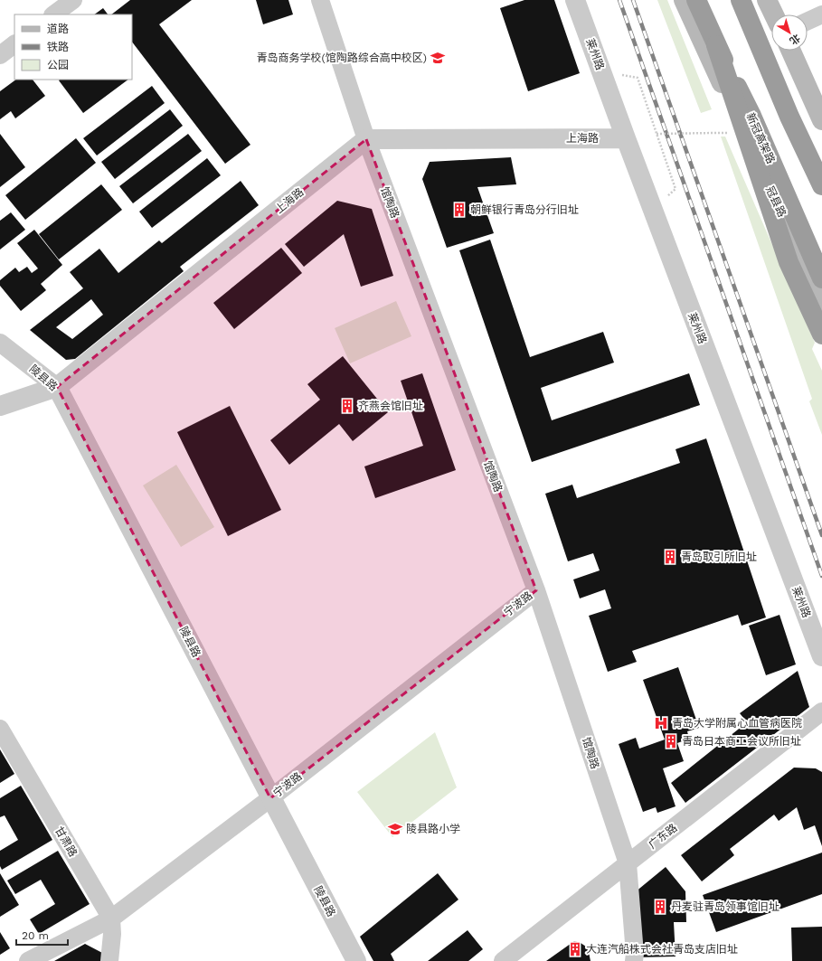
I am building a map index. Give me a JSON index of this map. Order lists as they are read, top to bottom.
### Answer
{
  "streets": {
    "highway": ["新冠高架路"],
    "main road": ["冠县路"],
    "street": [
      "莱州路",
      "上海路",
      "馆陶路",
      "陵县路",
      "宁波路",
      "广东路",
      "甘肃路"
    ]
  },
  "crossings": [
    ["莱州路", "上海路"],
    ["上海路", "馆陶路"],
    ["上海路", "陵县路"],
    ["馆陶路", "宁波路"],
    ["馆陶路", "广东路"],
    ["陵县路", "宁波路"],
    ["宁波路", "甘肃路"]
  ],
  "places": {
    "school or university": ["青岛商务学校(馆陶路综合高中校区)", "陵县路小学"],
    "building": [
      "朝鲜银行青岛分行旧址",
      "齐燕会馆旧址",
      "青岛取引所旧址",
      "青岛日本商工会议所旧址",
      "丹麦驻青岛领事馆旧址",
      "大连汽船株式会社青岛支店旧址"
    ],
    "hospital": ["青岛大学附属心血管病医院"]
  },
  "legend": ["道路", "铁路", "公园"],
  "scale_bar": "20 m",
  "north": "bottom right"
}
